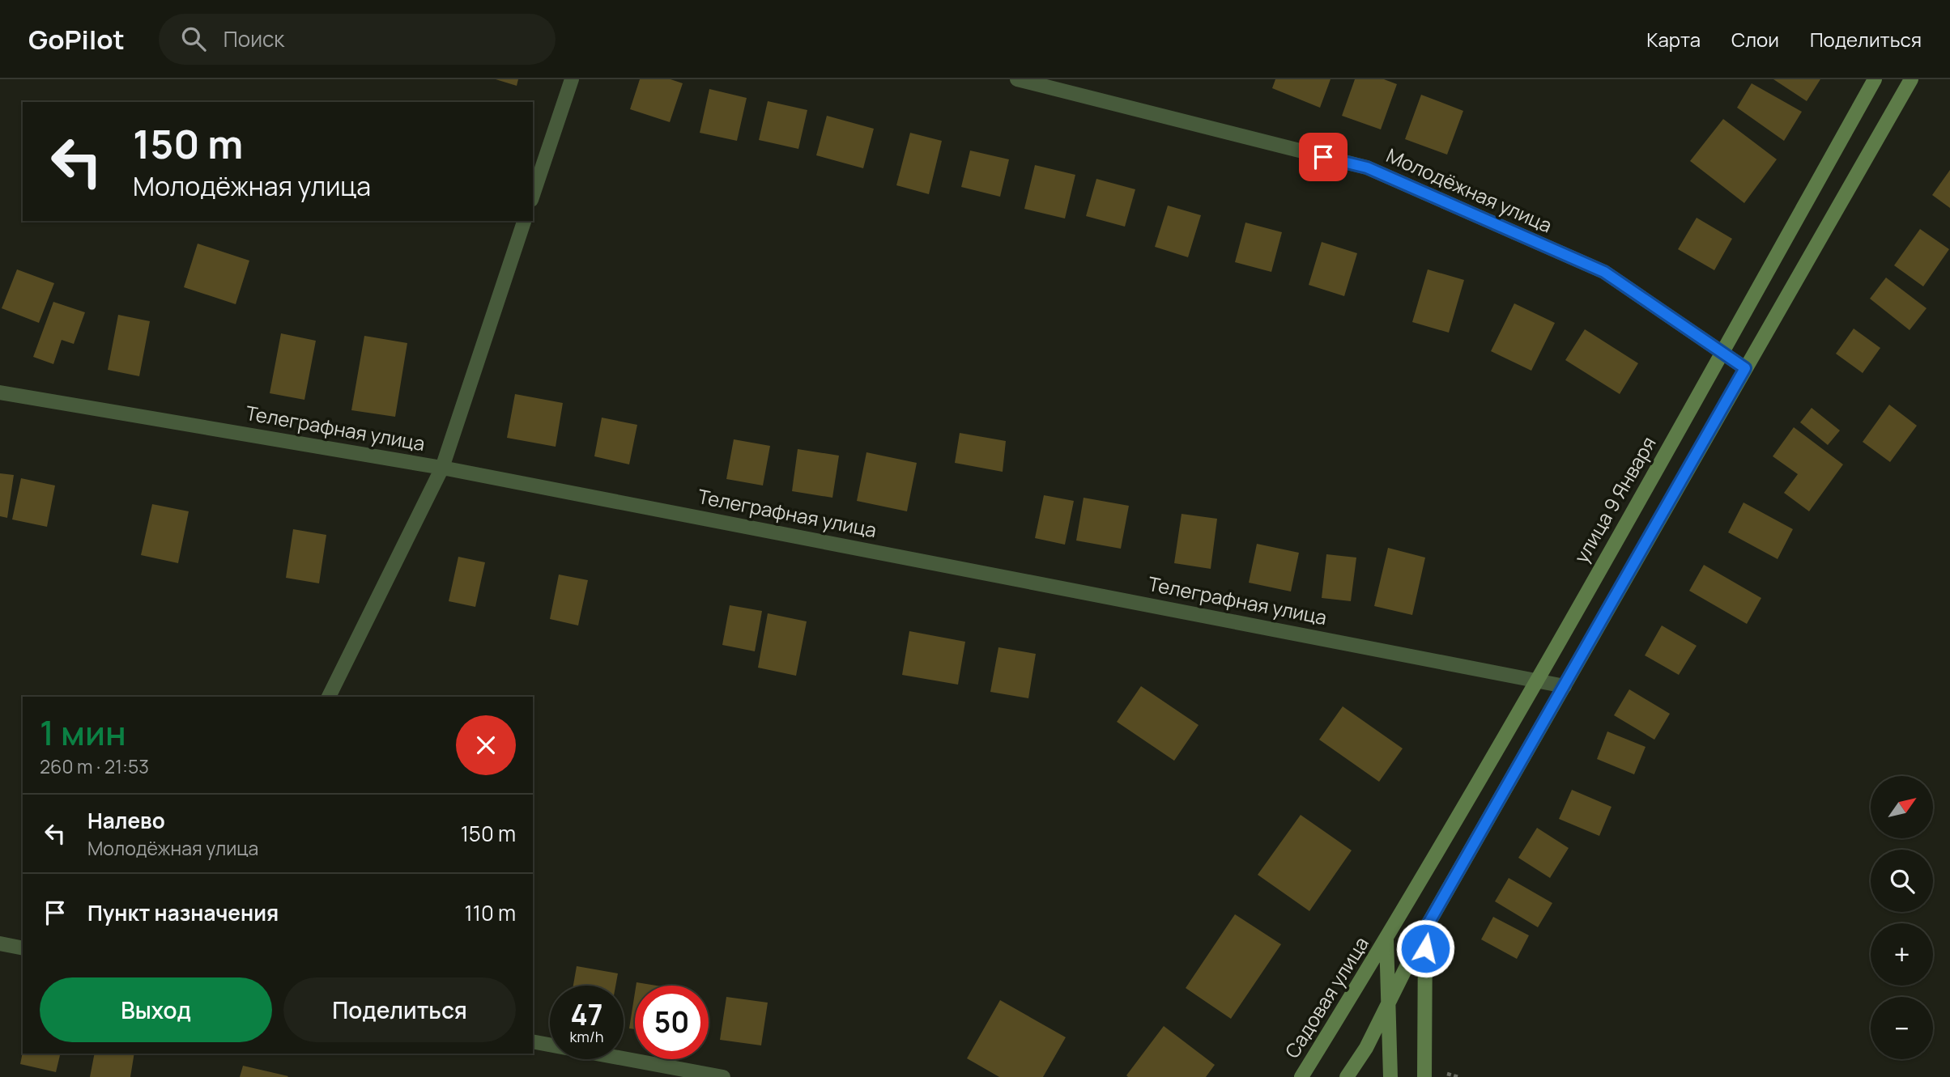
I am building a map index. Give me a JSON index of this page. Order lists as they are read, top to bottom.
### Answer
{
  "streets": {
    "main road": ["улица 9 Января", "Садовая улица"],
    "street": ["Молодёжная улица", "Телеграфная улица"]
  },
  "crossings": [
    ["Молодёжная улица", "улица 9 Января"],
    ["Телеграфная улица", "улица 9 Января"],
    ["улица 9 Января", "Садовая улица"]
  ],
  "north": "top right",
  "page": {
    "header": "GoPilot",
    "search": "Поиск",
    "nav": ["Карта", "Слои", "Поделиться"],
    "turn": ["150 m", "Молодёжная улица"],
    "heading": ["1 мин", "260 m · 21:53"],
    "map_buttons": ["+", "−"],
    "list": [
      {
        "name": "Налево",
        "note": "Молодёжная улица",
        "value": "150 m"
      },
      {
        "name": "Пункт назначения",
        "value": "110 m"
      }
    ],
    "buttons": ["Выход", "Поделиться"],
    "speed": "47 km/h",
    "limit": "50"
  }
}
